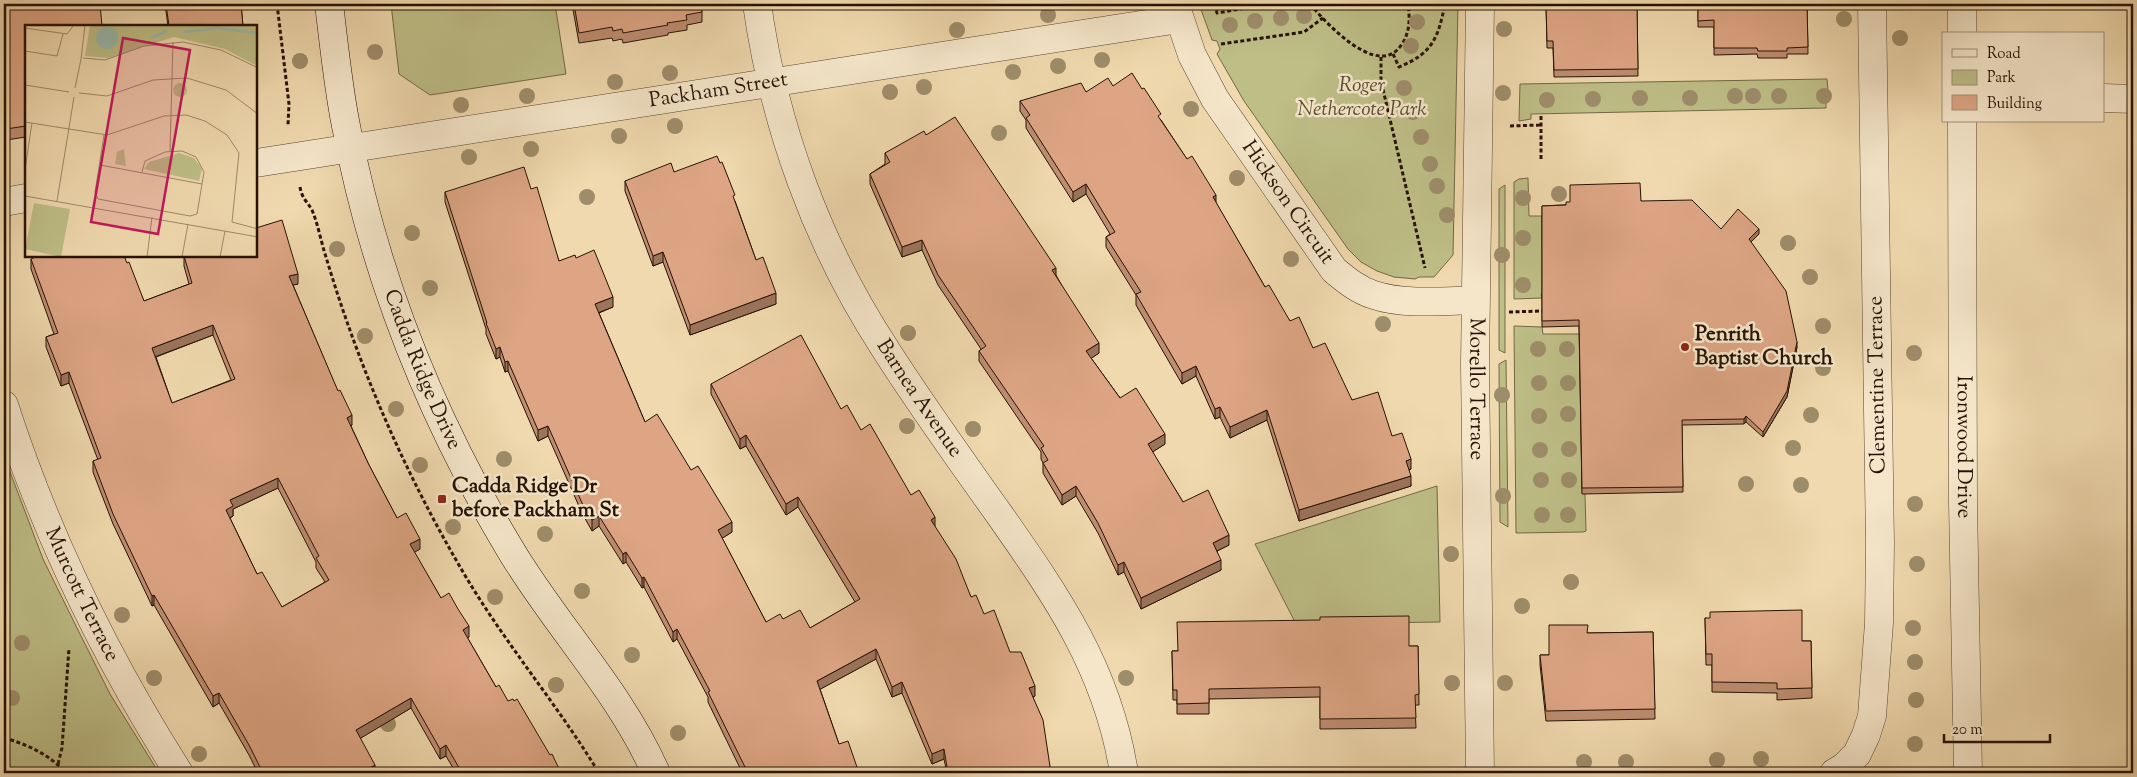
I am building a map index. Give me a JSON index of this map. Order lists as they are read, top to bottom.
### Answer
{
  "streets": {
    "street": [
      "Packham Street",
      "Hickson Circuit",
      "Cadda Ridge Drive",
      "Clementine Terrace",
      "Morello Terrace",
      "Barnea Avenue",
      "Ironwood Drive",
      "Murcott Terrace"
    ]
  },
  "crossings": [
    ["Packham Street", "Hickson Circuit"],
    ["Packham Street", "Cadda Ridge Drive"],
    ["Packham Street", "Barnea Avenue"],
    ["Hickson Circuit", "Morello Terrace"]
  ],
  "parks": ["Roger Nethercote Park"],
  "places": {
    "other": ["Penrith Baptist Church"],
    "transit": ["Cadda Ridge Dr before Packham St"]
  },
  "legend": ["Road", "Park", "Building"],
  "scale_bar": "20 m"
}
